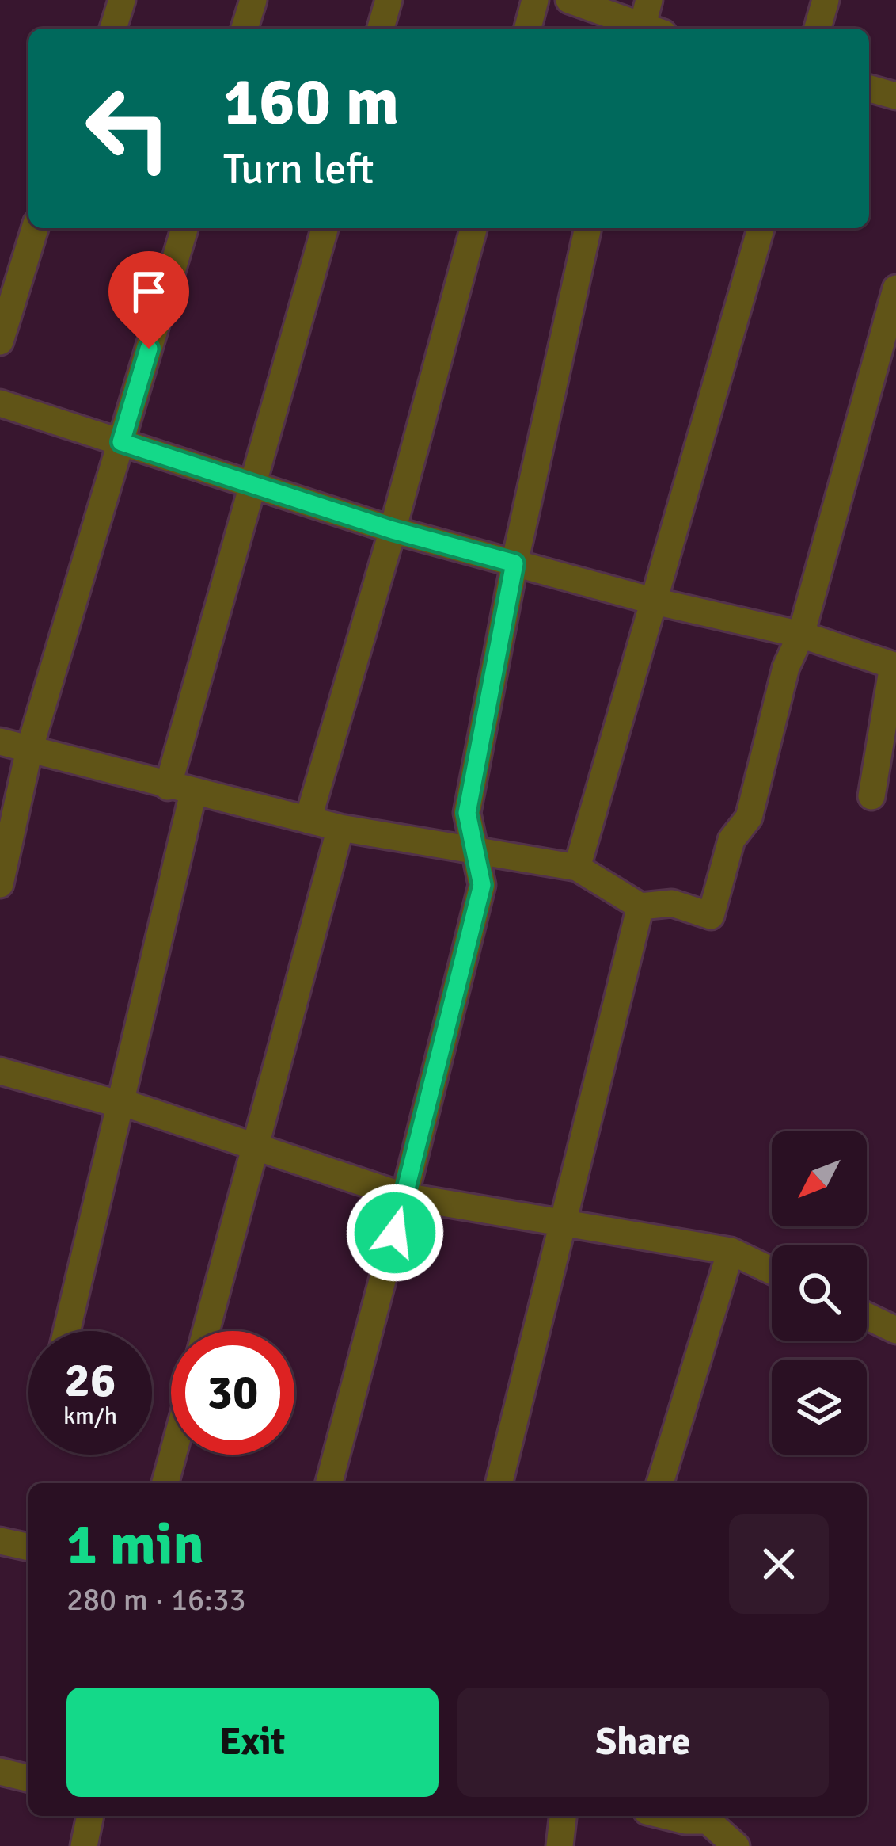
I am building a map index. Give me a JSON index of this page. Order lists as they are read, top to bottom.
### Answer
{
  "north": "bottom left",
  "page": {
    "turn": ["160 m", "Turn left"],
    "speed": "26 km/h",
    "limit": "30",
    "heading": ["1 min", "280 m · 16:33"],
    "buttons": ["Exit", "Share"]
  }
}
